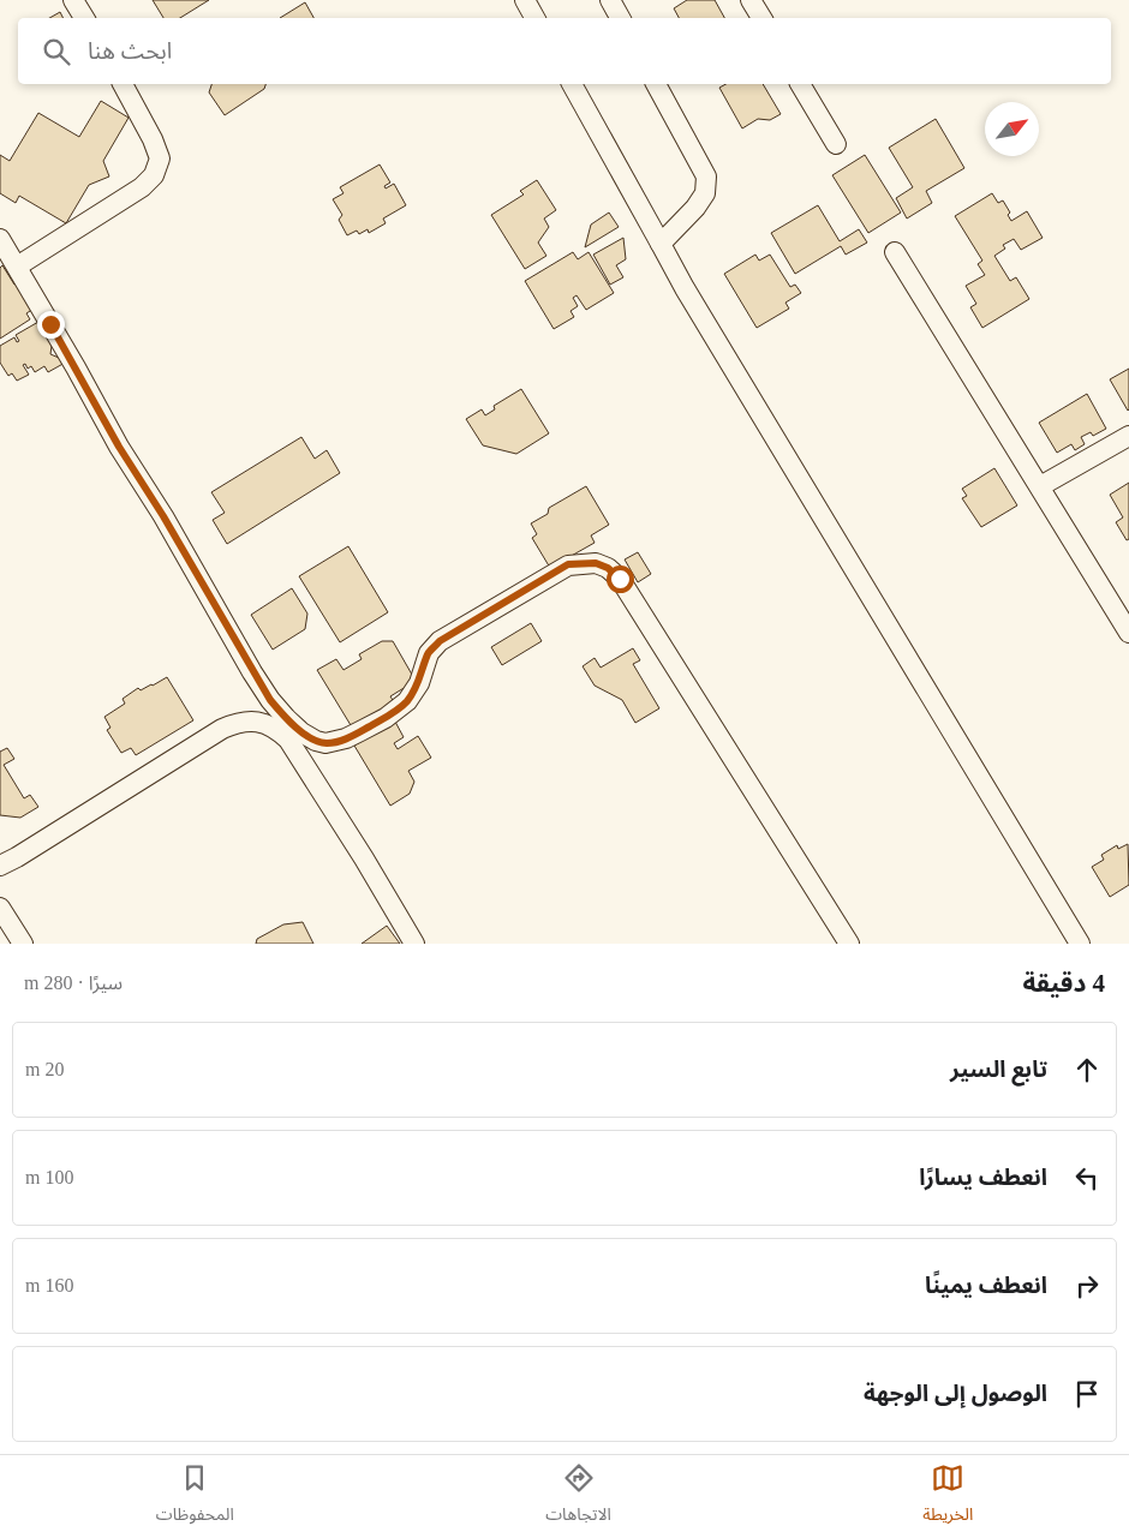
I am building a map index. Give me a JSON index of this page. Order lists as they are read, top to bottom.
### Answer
{
  "north": "top right",
  "page": {
    "search": "ابحث هنا",
    "heading": ["4 دقيقة", "سيرًا · 280 m"],
    "list": [
      ["تابع السير", "20 m"],
      ["انعطف يسارًا", "100 m"],
      ["انعطف يمينًا", "160 m"],
      "الوصول إلى الوجهة"
    ],
    "nav": ["الخريطة", "الاتجاهات", "المحفوظات"]
  }
}
